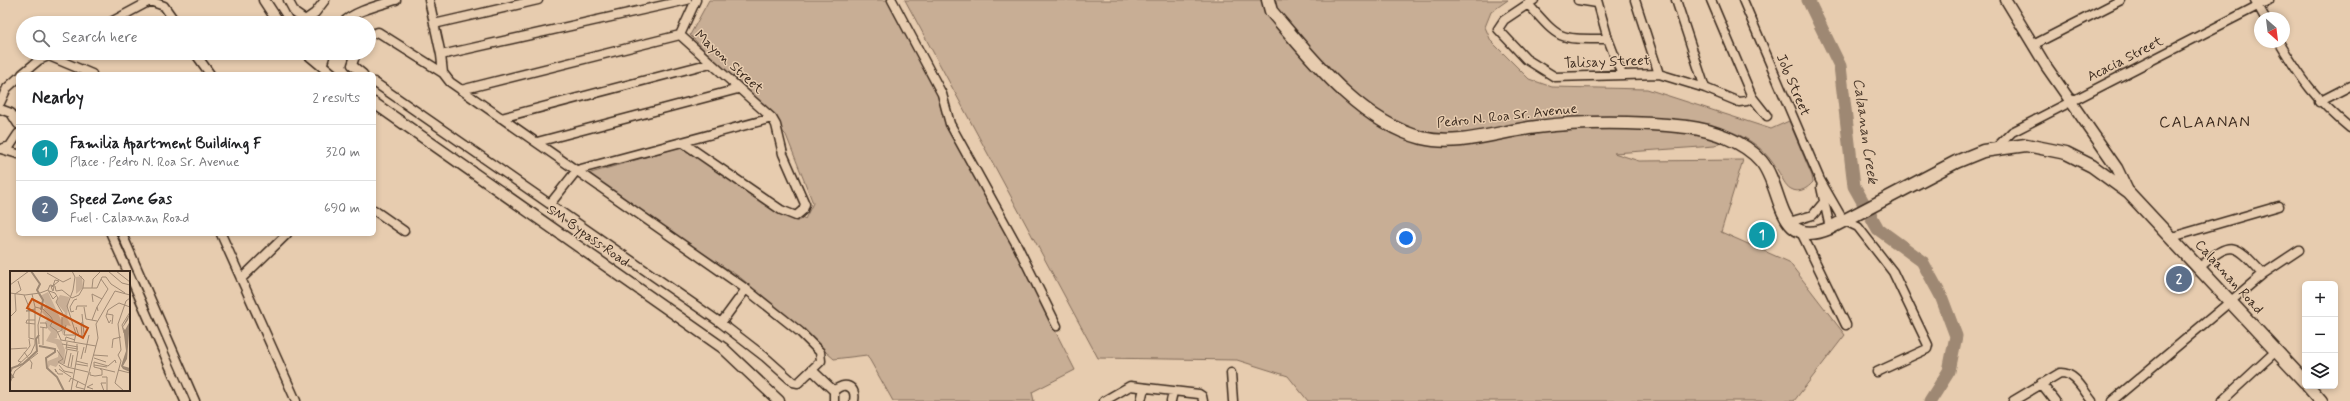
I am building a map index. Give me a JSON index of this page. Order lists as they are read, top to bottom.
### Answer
{
  "streets": {
    "main road": ["Pedro N. Roa Sr. Avenue", "Calaanan Road"],
    "street": [
      "Acacia Street",
      "Mayon Street",
      "Talisay Street",
      "Job Street",
      "SM Bypass Road"
    ]
  },
  "districts": ["CALAANAN"],
  "water": ["Calaanan Creek"],
  "north": "bottom right",
  "page": {
    "search": "Search here",
    "heading": ["Nearby", "2 results"],
    "list": [
      {
        "mark": "1",
        "name": "Familia Apartment Building F",
        "note": "Place · Pedro N. Roa Sr. Avenue",
        "value": "320 m"
      },
      {
        "mark": "2",
        "name": "Speed Zone Gas",
        "note": "Fuel · Calaanan Road",
        "value": "690 m"
      }
    ],
    "pins": ["1", "2"],
    "map_buttons": ["+", "−"]
  }
}
